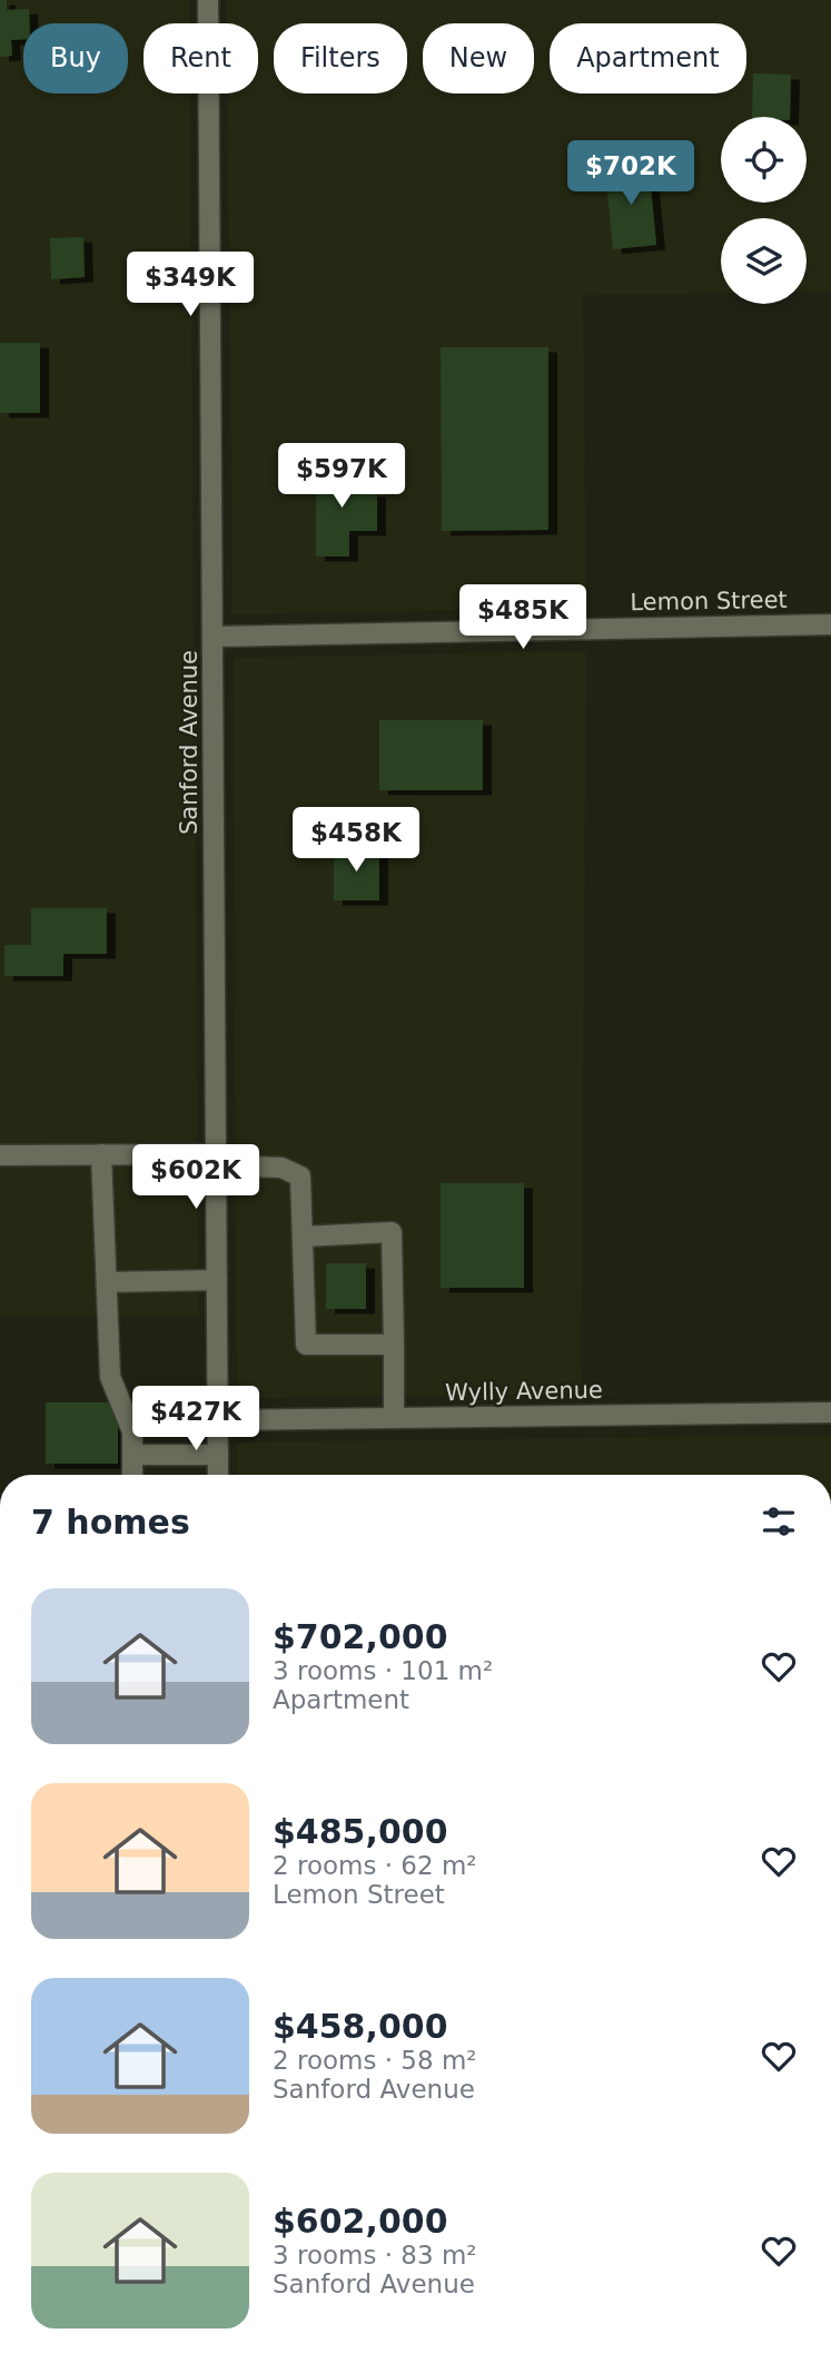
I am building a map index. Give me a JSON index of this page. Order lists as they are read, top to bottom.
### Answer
{
  "streets": {
    "main road": ["Lemon Street", "Sanford Avenue", "Wylly Avenue"]
  },
  "crossings": [
    ["Lemon Street", "Sanford Avenue"],
    ["Sanford Avenue", "Wylly Avenue"]
  ],
  "page": {
    "chip": [
      "Buy",
      "Rent",
      "Filters",
      "New",
      "Apartment"
    ],
    "price": [
      "$702K",
      "$349K",
      "$597K",
      "$485K",
      "$458K",
      "$602K",
      "$427K"
    ],
    "heading": "7 homes",
    "list": [
      {
        "name": "$702,000",
        "note": "3 rooms · 101 m² · Apartment"
      },
      {
        "name": "$485,000",
        "note": "2 rooms · 62 m² · Lemon Street"
      },
      {
        "name": "$458,000",
        "note": "2 rooms · 58 m² · Sanford Avenue"
      },
      {
        "name": "$602,000",
        "note": "3 rooms · 83 m² · Sanford Avenue"
      }
    ]
  }
}
